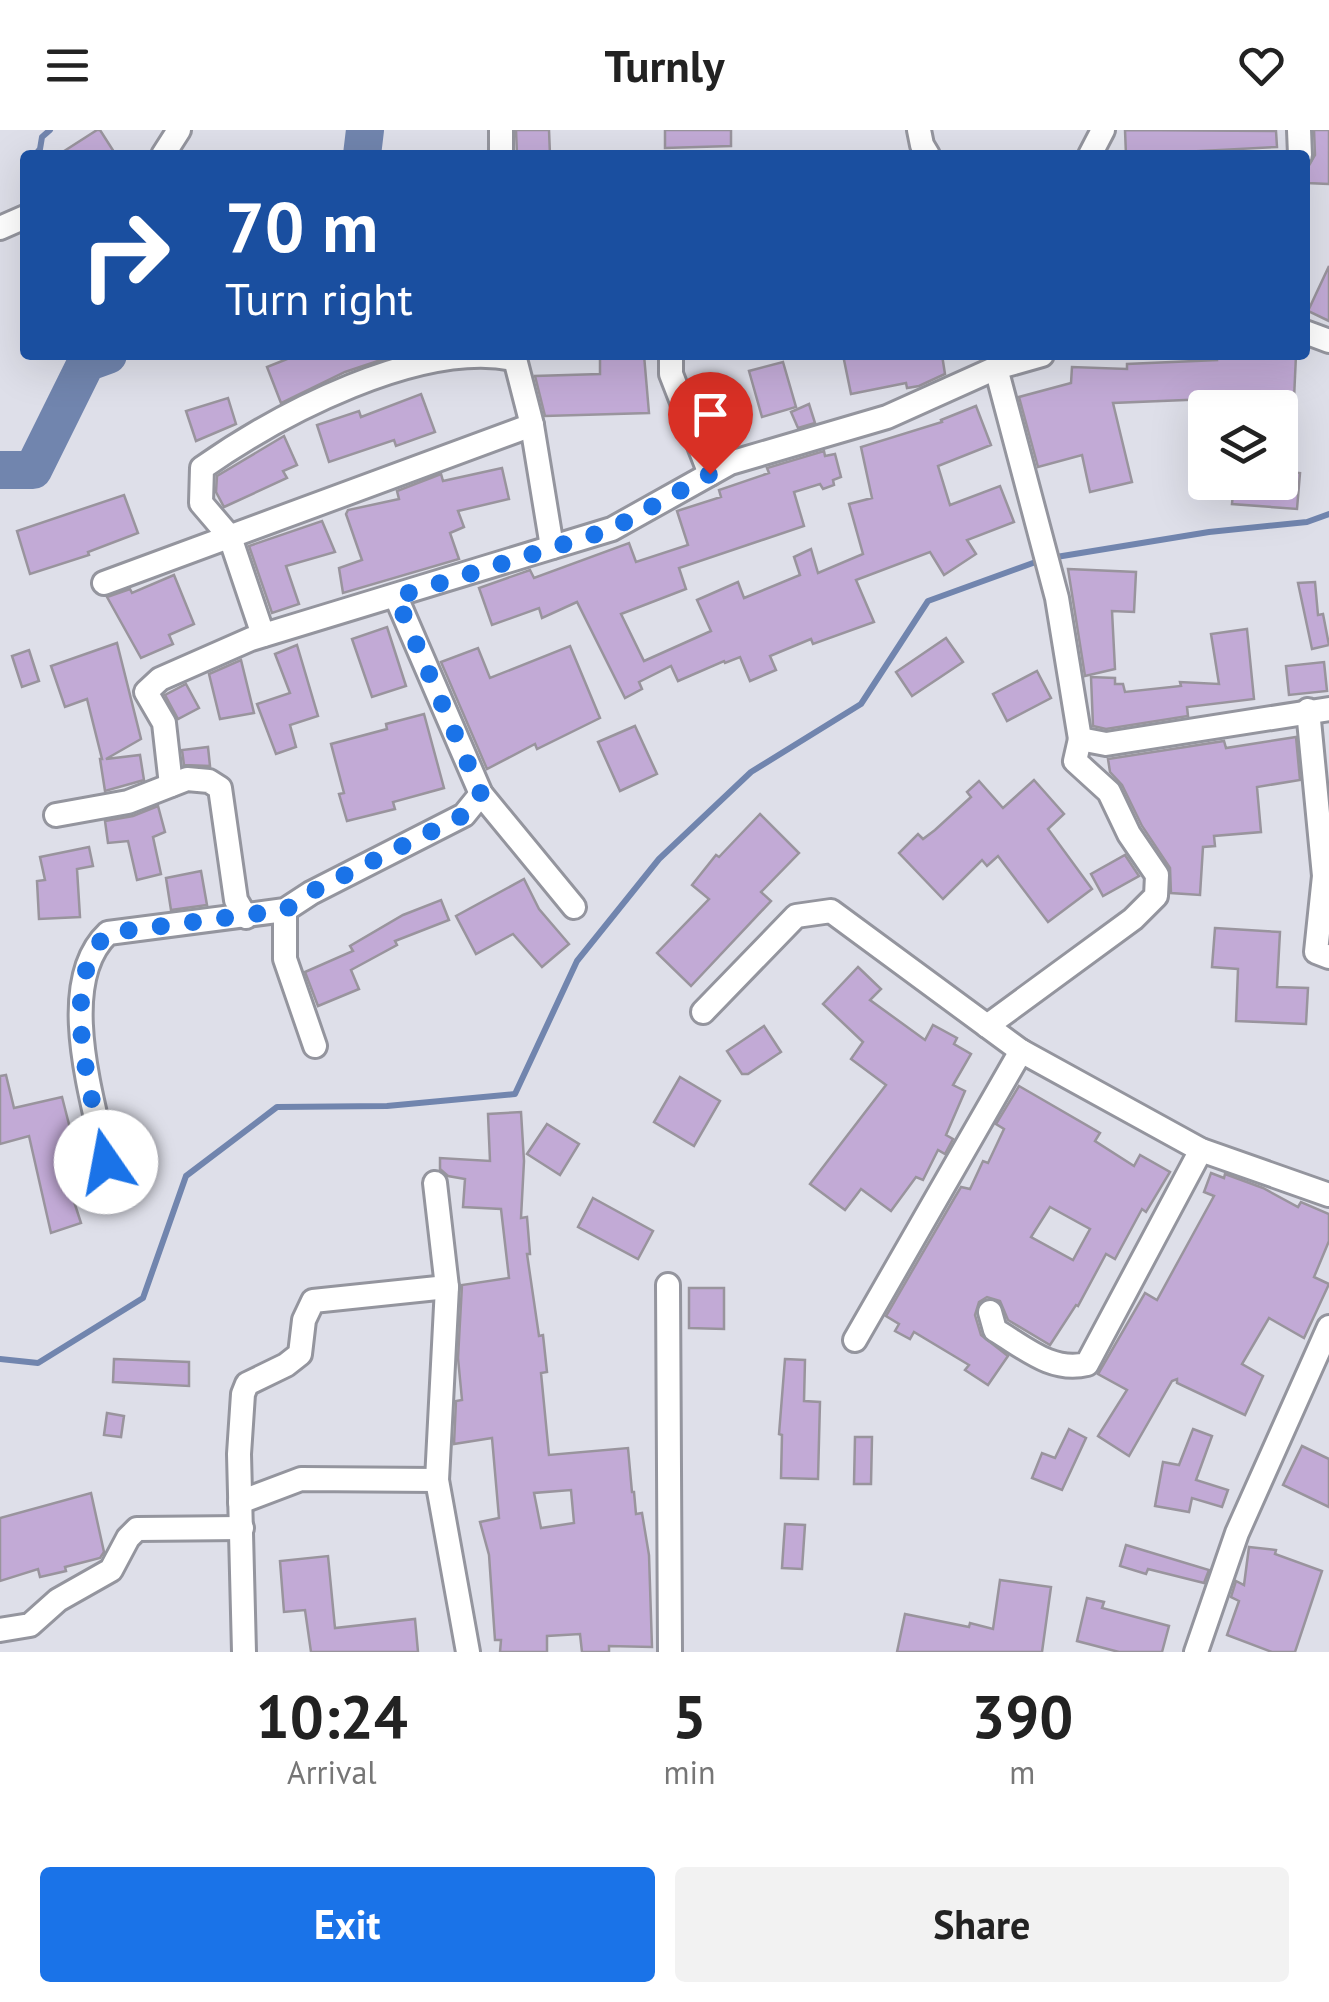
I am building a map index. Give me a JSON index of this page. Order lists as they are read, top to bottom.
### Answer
{
  "page": {
    "header": "Turnly",
    "turn": ["70 m", "Turn right"],
    "eta": [
      "10:24",
      "Arrival",
      "5",
      "min",
      "390",
      "m"
    ],
    "buttons": ["Exit", "Share"]
  }
}
